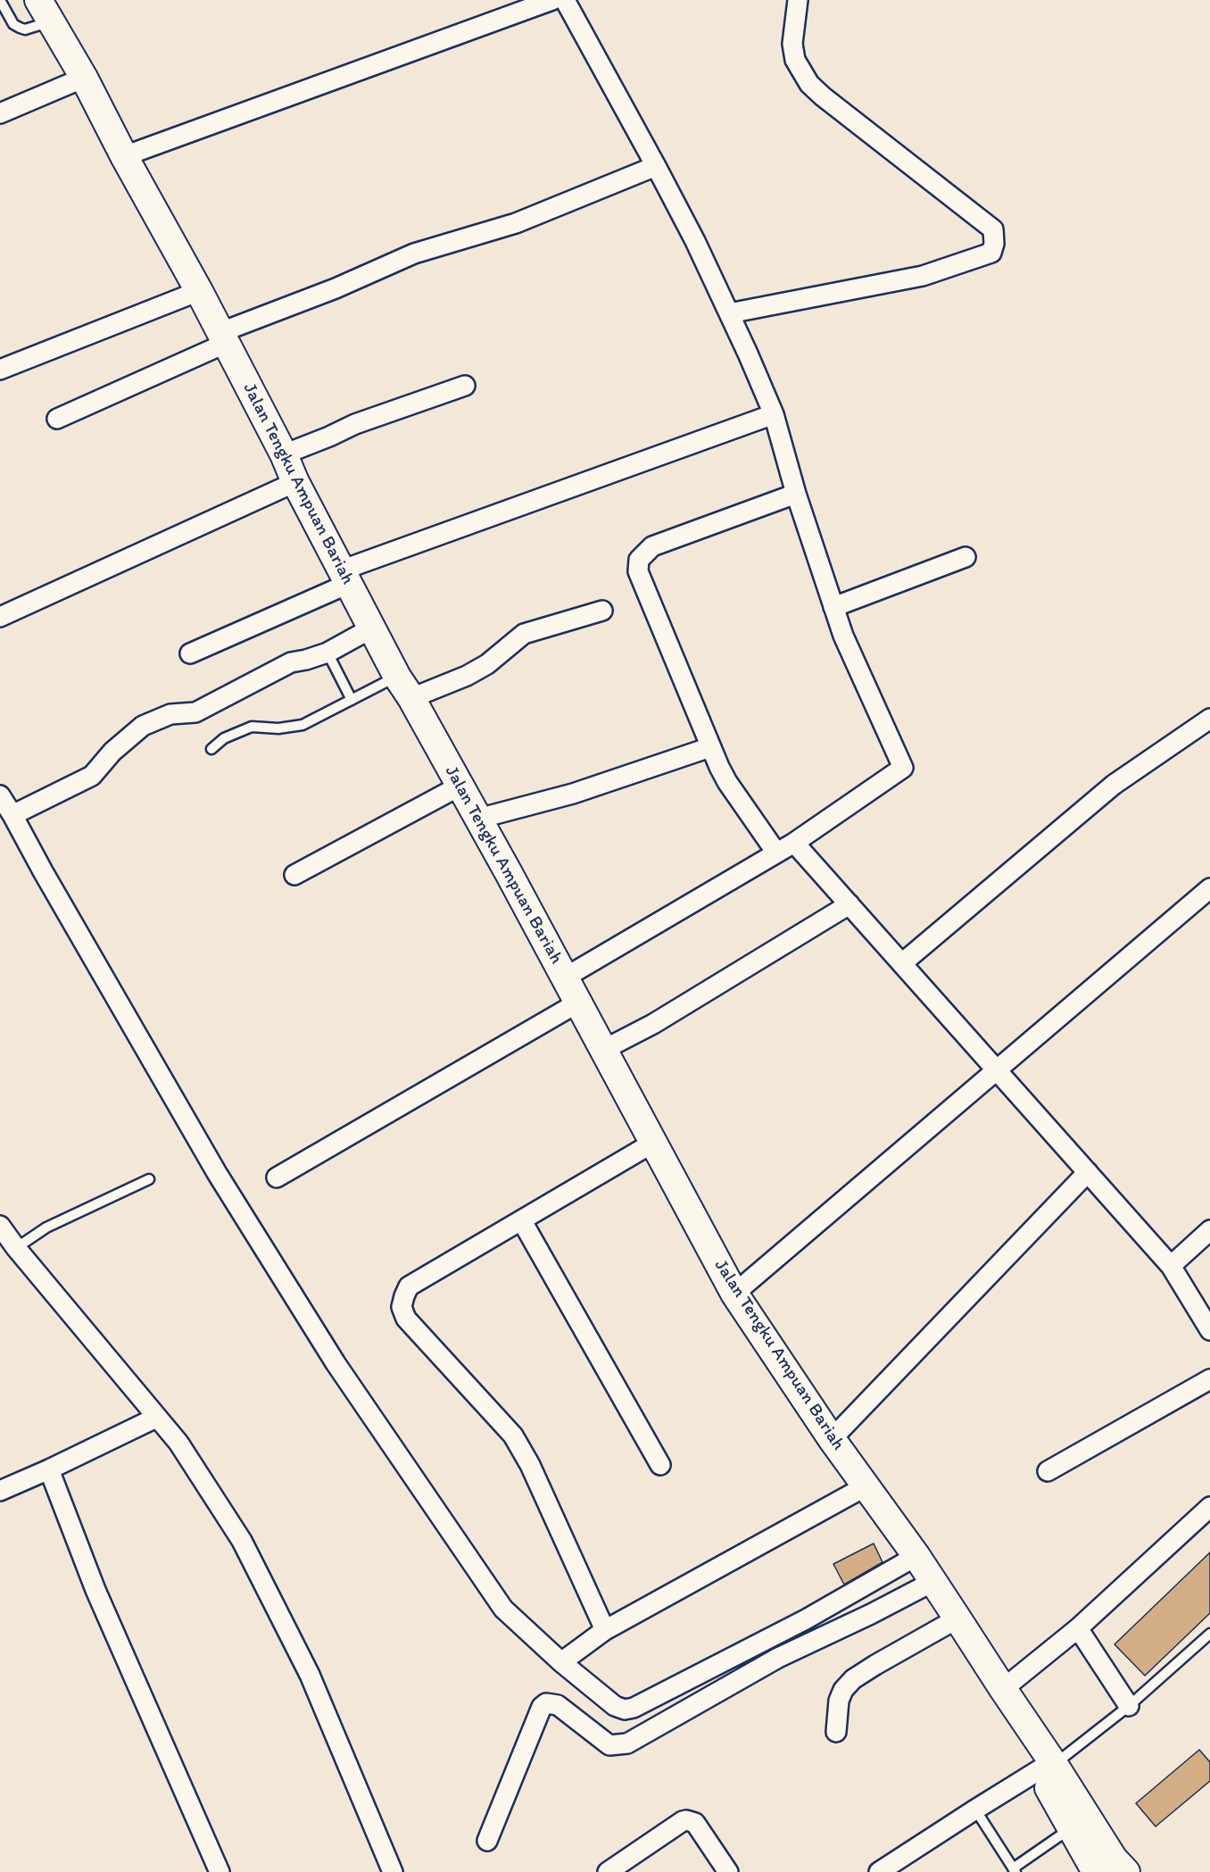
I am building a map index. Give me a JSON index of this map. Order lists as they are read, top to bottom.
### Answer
{
  "streets": {
    "main road": ["Jalan Tengku Ampuan Bariah"]
  }
}
